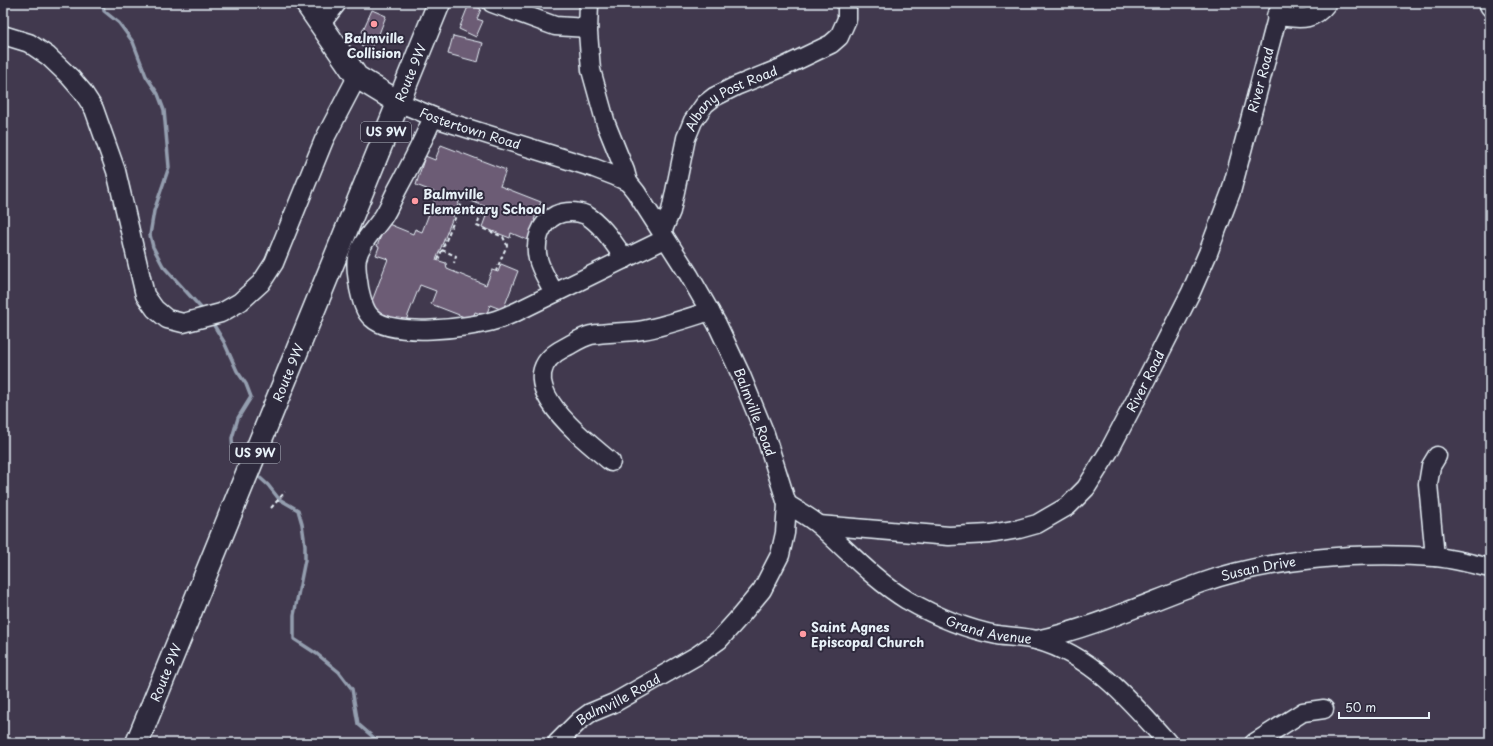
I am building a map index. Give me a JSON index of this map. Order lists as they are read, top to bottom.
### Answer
{
  "streets": {
    "main road": ["Route 9W", "Fostertown Road", "US 9W"],
    "street": [
      "River Road",
      "Albany Post Road",
      "Balmville Road",
      "Susan Drive",
      "Grand Avenue"
    ]
  },
  "crossings": [
    ["Route 9W", "Fostertown Road"],
    ["River Road", "Grand Avenue"],
    ["Albany Post Road", "Balmville Road"],
    ["Fostertown Road", "Balmville Road"],
    ["Balmville Road", "Grand Avenue"],
    ["Susan Drive", "Grand Avenue"]
  ],
  "places": ["Balmville Collision", "Balmville Elementary School", "Saint Agnes Episcopal Church"],
  "scale_bar": "50 m"
}
